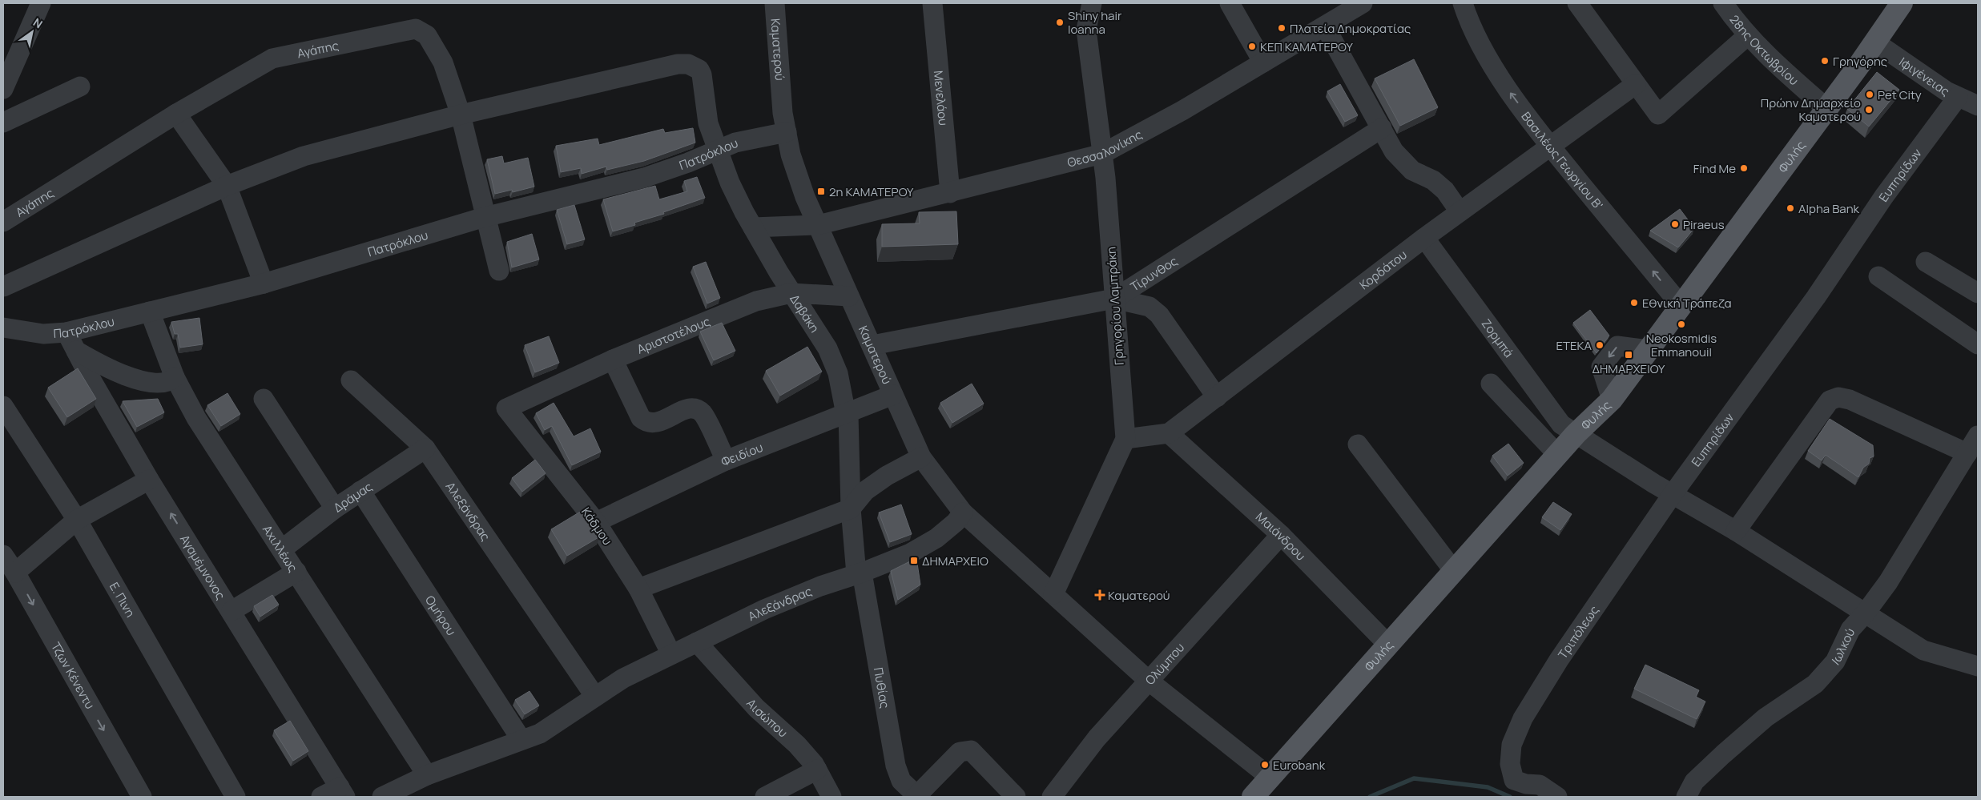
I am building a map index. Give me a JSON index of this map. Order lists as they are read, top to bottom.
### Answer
{
  "streets": {
    "main road": ["Φυλής"],
    "street": [
      "Αγάπης",
      "Καματερού",
      "28ης Οκτωβρίου",
      "Ιφιγένειας",
      "Μενελάου",
      "Θεσσαλονίκης",
      "Πατρόκλου",
      "Βασιλέως Γεωργίου Β'",
      "Ευπηρίδων",
      "Κορδάτου",
      "Τίρυνθος",
      "Γρηγορίου Λαμπράκη",
      "Δαβάκη",
      "Αριστοτέλους",
      "Ζορμπά",
      "Φειδίου",
      "Δράμας",
      "Αλεξάνδρας",
      "Κάδμου",
      "Μαιάνδρου",
      "Αχιλλέως",
      "Αγαμέμνονος",
      "Ε. Πινη",
      "Ομήρου",
      "Τριπόλεως",
      "Ιωλκού",
      "Ολύμπου",
      "Τζων Κένεντυ",
      "Πυθίας",
      "Αισώπου"
    ]
  },
  "crossings": [
    ["Αγάπης", "Πατρόκλου"],
    ["Αγάπης", "Δαβάκη"],
    ["Καματερού", "Θεσσαλονίκης"],
    ["Καματερού", "Πατρόκλου"],
    ["Καματερού", "Φυλής"],
    ["Καματερού", "Τίρυνθος"],
    ["Καματερού", "Γρηγορίου Λαμπράκη"],
    ["Καματερού", "Αριστοτέλους"],
    ["Καματερού", "Φειδίου"],
    ["Καματερού", "Αλεξάνδρας"],
    ["Καματερού", "Ολύμπου"],
    ["28ης Οκτωβρίου", "Φυλής"],
    ["Ιφιγένειας", "Φυλής"],
    ["Ιφιγένειας", "Ευπηρίδων"],
    ["Μενελάου", "Θεσσαλονίκης"],
    ["Θεσσαλονίκης", "Γρηγορίου Λαμπράκη"],
    ["Θεσσαλονίκης", "Δαβάκη"],
    ["Πατρόκλου", "Δαβάκη"],
    ["Πατρόκλου", "Αχιλλέως"],
    ["Πατρόκλου", "Αγαμέμνονος"],
    ["Φυλής", "Βασιλέως Γεωργίου Β'"],
    ["Φυλής", "Ζορμπά"],
    ["Φυλής", "Μαιάνδρου"],
    ["Βασιλέως Γεωργίου Β'", "Κορδάτου"],
    ["Ευπηρίδων", "Ζορμπά"],
    ["Ευπηρίδων", "Τριπόλεως"],
    ["Κορδάτου", "Γρηγορίου Λαμπράκη"],
    ["Κορδάτου", "Ζορμπά"],
    ["Κορδάτου", "Μαιάνδρου"],
    ["Τίρυνθος", "Γρηγορίου Λαμπράκη"],
    ["Δαβάκη", "Αριστοτέλους"],
    ["Δαβάκη", "Φειδίου"],
    ["Δαβάκη", "Αλεξάνδρας"],
    ["Δαβάκη", "Πυθίας"],
    ["Αριστοτέλους", "Κάδμου"],
    ["Ζορμπά", "Τριπόλεως"],
    ["Φειδίου", "Κάδμου"],
    ["Δράμας", "Αλεξάνδρας"],
    ["Δράμας", "Αχιλλέως"],
    ["Δράμας", "Ομήρου"],
    ["Αλεξάνδρας", "Κάδμου"],
    ["Αλεξάνδρας", "Αχιλλέως"],
    ["Αλεξάνδρας", "Ομήρου"],
    ["Αλεξάνδρας", "Πυθίας"],
    ["Αλεξάνδρας", "Αισώπου"],
    ["Μαιάνδρου", "Ολύμπου"]
  ],
  "one_way": ["Τζων Κένεντυ"],
  "places": {
    "other": [
      "Shiny hair Ioanna",
      "Πλατεία Δημοκρατίας",
      "ΚΕΠ ΚΑΜΑΤΕΡΟΥ",
      "Γρηγόρης",
      "Pet City",
      "Πρώην Δημαρχείο Καματερού",
      "Find Me",
      "Alpha Bank",
      "Piraeus",
      "Εθνική Τράπεζα",
      "Neokosmidis Emmanouil",
      "ΕΤΕΚΑ",
      "Eurobank"
    ],
    "transit": ["2η ΚΑΜΑΤΕΡΟΥ", "ΔΗΜΑΡΧΕΙΟΥ", "ΔΗΜΑΡΧΕΙΟ"],
    "health": ["Καματερού"]
  },
  "north": "top right"
}
